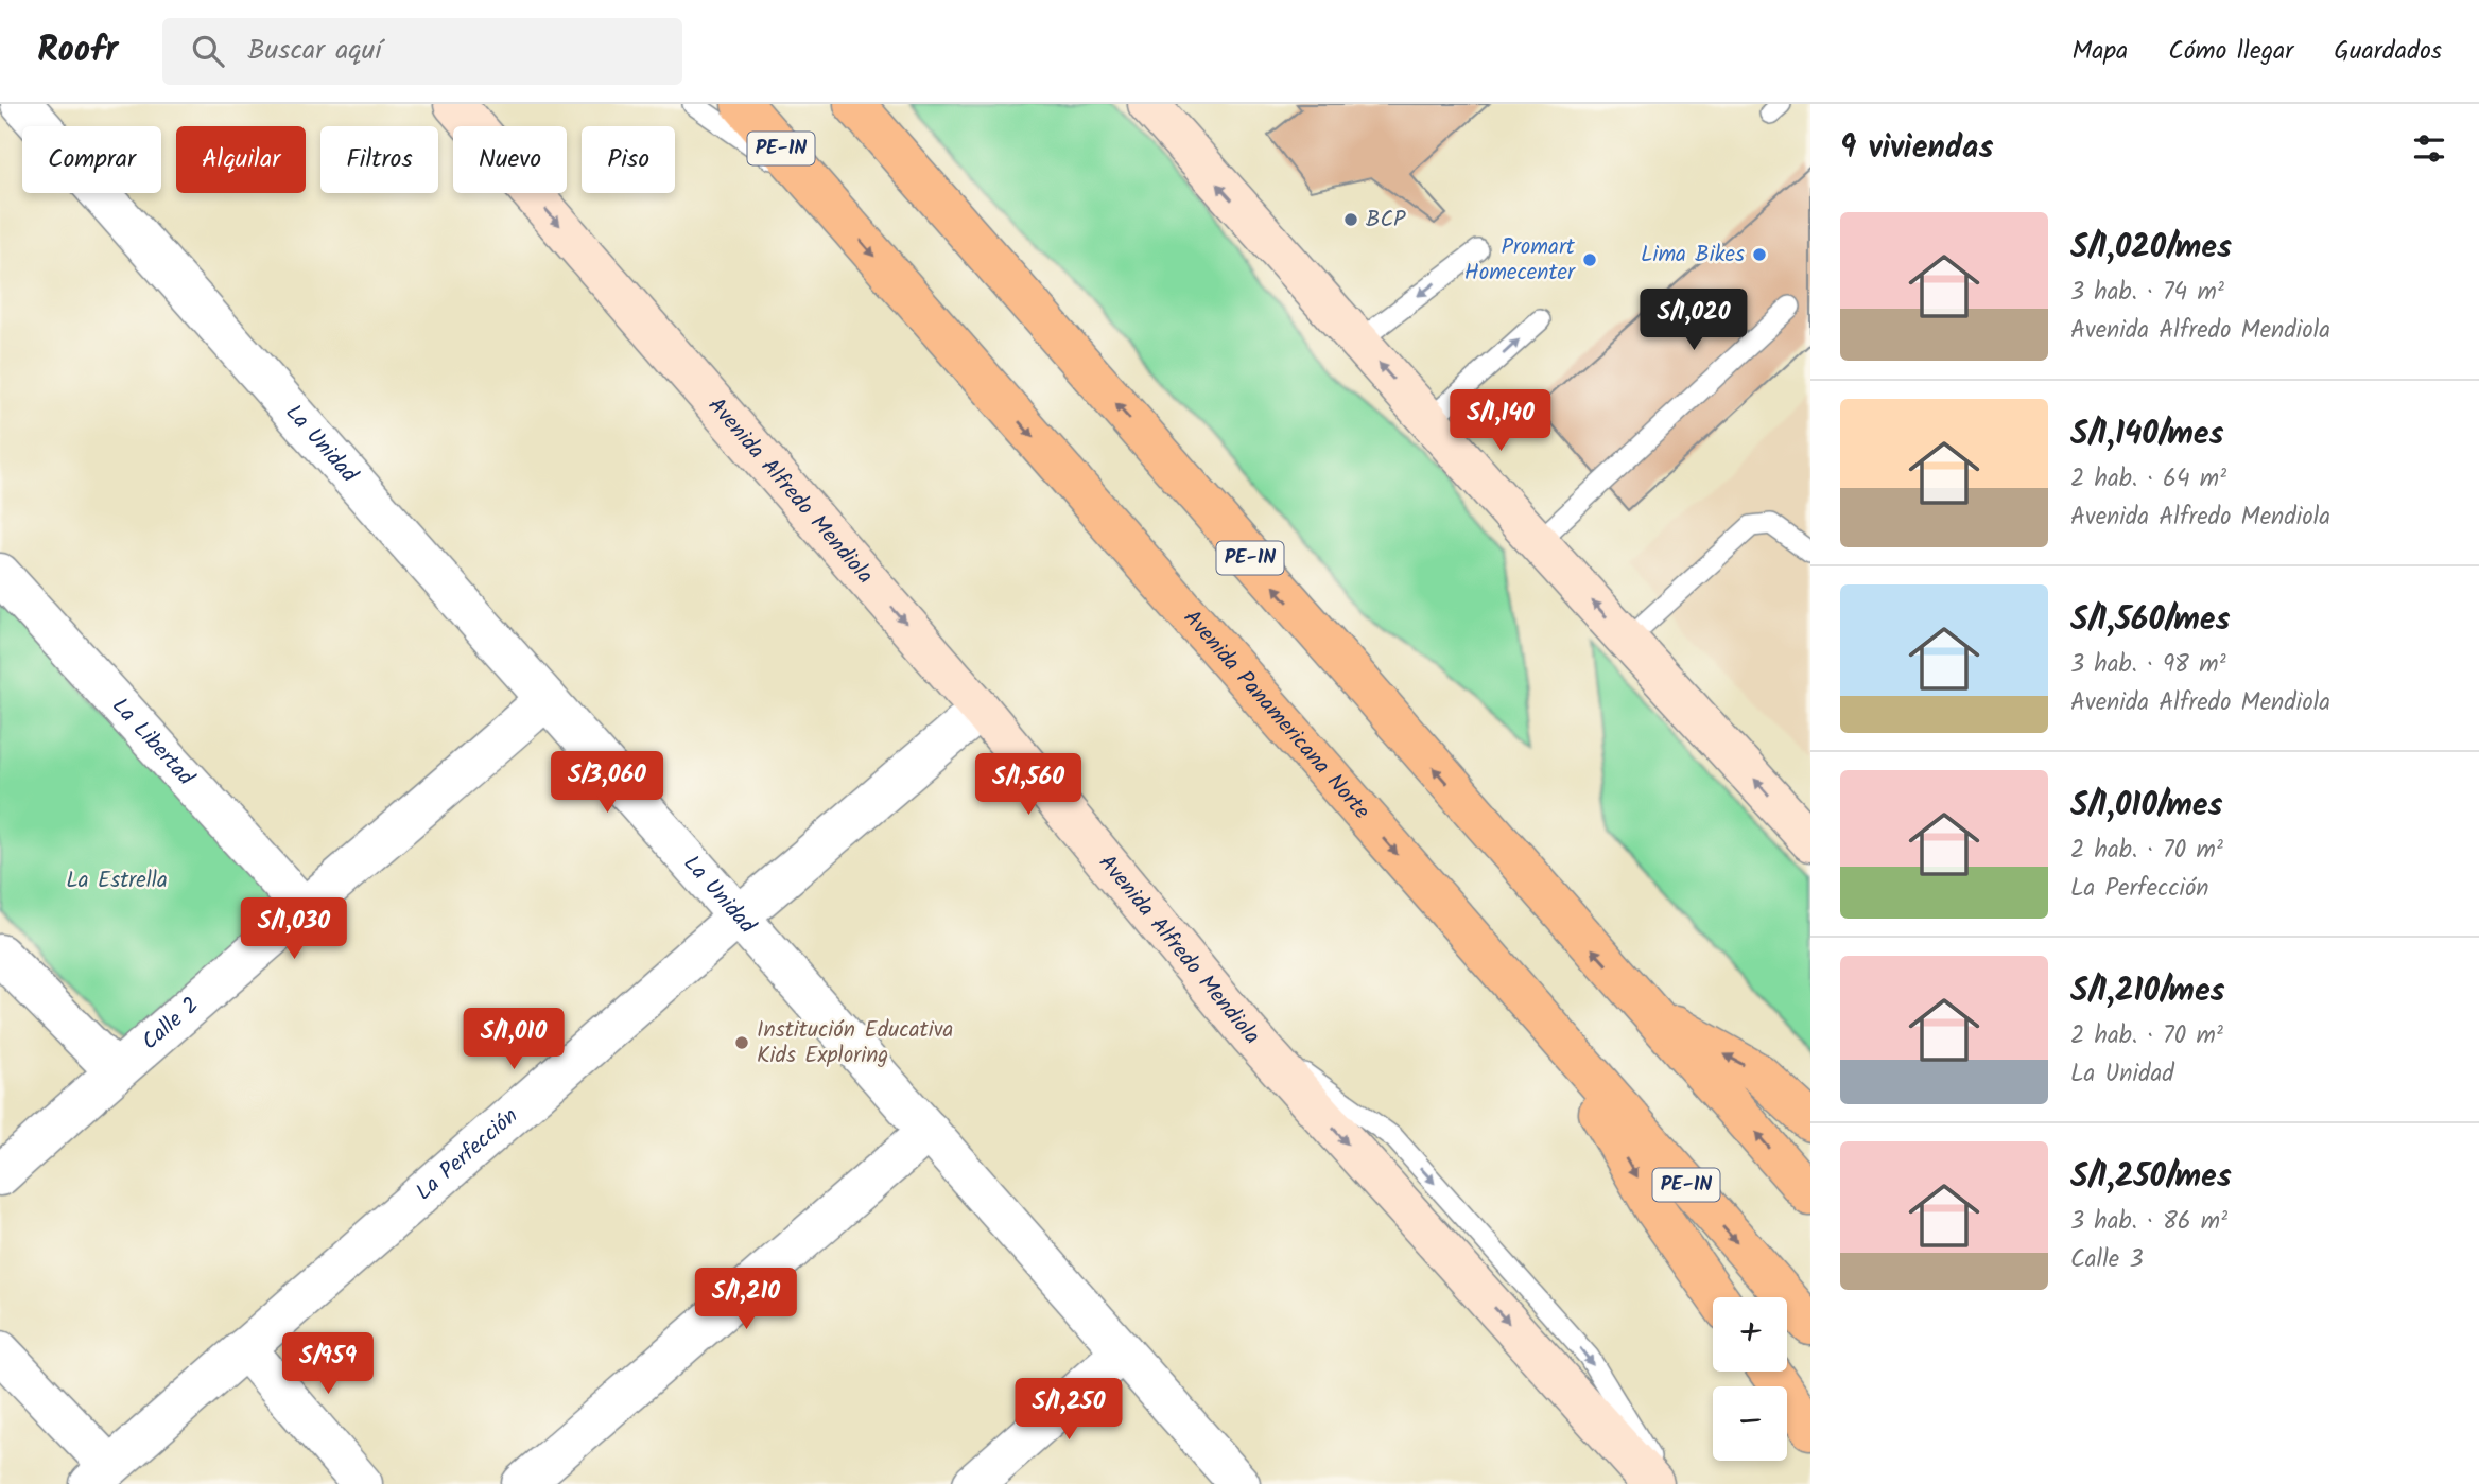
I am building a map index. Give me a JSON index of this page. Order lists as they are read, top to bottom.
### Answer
{
  "streets": {
    "highway": ["PE-1N", "Avenida Panamericana Norte"],
    "main road": ["Avenida Alfredo Mendiola"],
    "street": [
      "La Unidad",
      "La Libertad",
      "Calle 2",
      "La Perfección"
    ]
  },
  "crossings": [
    ["La Unidad", "Calle 2"],
    ["La Unidad", "La Perfección"],
    ["Avenida Alfredo Mendiola", "La Perfección"],
    ["La Libertad", "Calle 2"]
  ],
  "one_way": ["Avenida Alfredo Mendiola"],
  "parks": ["La Estrella"],
  "places": [
    "BCP",
    "Lima Bikes",
    "Promart Homecenter",
    "Institución Educativa Kids Exploring"
  ],
  "page": {
    "header": "Roofr",
    "search": "Buscar aquí",
    "nav": ["Mapa", "Cómo llegar", "Guardados"],
    "heading": "9 viviendas",
    "chip": [
      "Comprar",
      "Alquilar",
      "Filtros",
      "Nuevo",
      "Piso"
    ],
    "list": [
      {
        "name": "S/1,020/mes",
        "note": "3 hab. · 74 m² · Avenida Alfredo Mendiola"
      },
      {
        "name": "S/1,140/mes",
        "note": "2 hab. · 64 m² · Avenida Alfredo Mendiola"
      },
      {
        "name": "S/1,560/mes",
        "note": "3 hab. · 98 m² · Avenida Alfredo Mendiola"
      },
      {
        "name": "S/1,010/mes",
        "note": "2 hab. · 70 m² · La Perfección"
      },
      {
        "name": "S/1,210/mes",
        "note": "2 hab. · 70 m² · La Unidad"
      },
      {
        "name": "S/1,250/mes",
        "note": "3 hab. · 86 m² · Calle 3"
      }
    ],
    "price": [
      "S/1,020",
      "S/1,140",
      "S/3,060",
      "S/1,560",
      "S/1,030",
      "S/1,010",
      "S/1,210",
      "S/959",
      "S/1,250"
    ],
    "map_buttons": ["+", "−"]
  }
}
